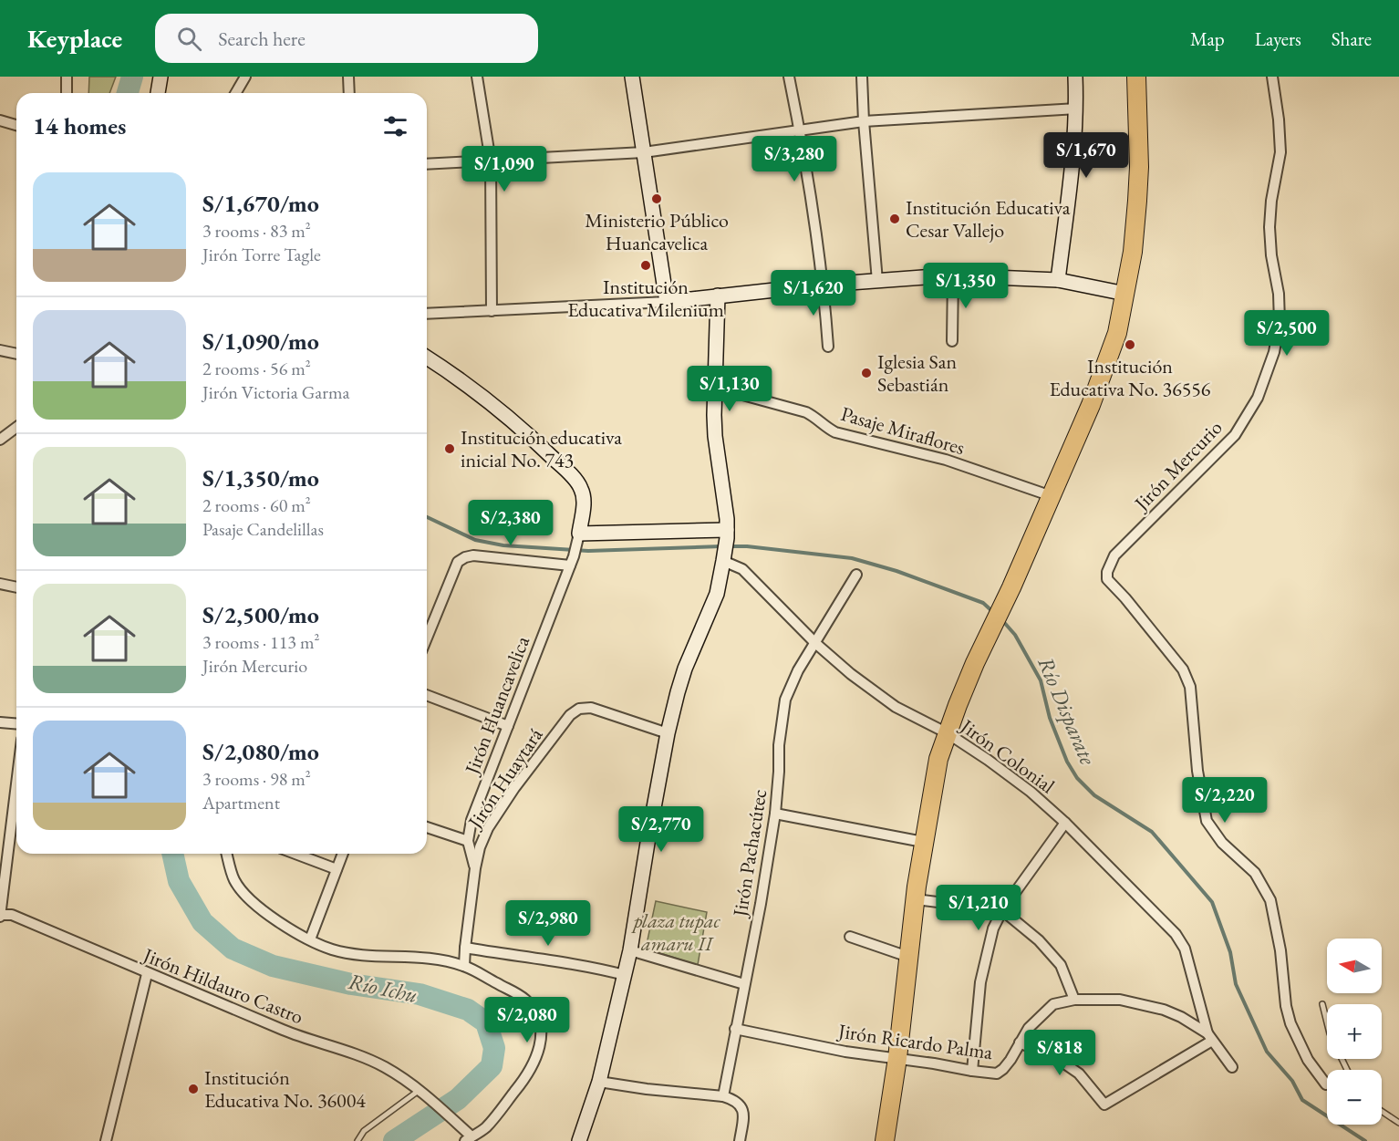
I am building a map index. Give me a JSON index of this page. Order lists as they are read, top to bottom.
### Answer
{
  "streets": {
    "street": [
      "Pasaje Miraflores",
      "Jirón Mercurio",
      "Jirón Huancavelica",
      "Jirón Colonial",
      "Jirón Huaytará",
      "Jirón Pachacútec",
      "Jirón Hildauro Castro",
      "Jirón Ricardo Palma"
    ]
  },
  "crossings": [
    ["Jirón Huancavelica", "Jirón Huaytará"],
    ["Jirón Colonial", "Jirón Pachacútec"],
    ["Jirón Colonial", "Jirón Ricardo Palma"],
    ["Jirón Pachacútec", "Jirón Ricardo Palma"]
  ],
  "water": ["Río Disparate", "Río Ichu"],
  "parks": ["plaza tupac amaru II"],
  "places": [
    "Ministerio Público Huancavelica",
    "Institución Educativa Cesar Vallejo",
    "Institución Educativa Milenium",
    "Institución Educativa No. 36556",
    "Iglesia San Sebastián",
    "Institución educativa inicial No. 743",
    "Institución Educativa No. 36004"
  ],
  "north": "left",
  "page": {
    "header": "Keyplace",
    "search": "Search here",
    "nav": ["Map", "Layers", "Share"],
    "heading": "14 homes",
    "price": [
      "S/1,670",
      "S/3,280",
      "S/1,090",
      "S/1,350",
      "S/1,620",
      "S/2,500",
      "S/1,130",
      "S/2,380",
      "S/2,220",
      "S/2,770",
      "S/1,210",
      "S/2,980",
      "S/2,080",
      "S/818"
    ],
    "list": [
      {
        "name": "S/1,670/mo",
        "note": "3 rooms · 83 m² · Jirón Torre Tagle"
      },
      {
        "name": "S/1,090/mo",
        "note": "2 rooms · 56 m² · Jirón Victoria Garma"
      },
      {
        "name": "S/1,350/mo",
        "note": "2 rooms · 60 m² · Pasaje Candelillas"
      },
      {
        "name": "S/2,500/mo",
        "note": "3 rooms · 113 m² · Jirón Mercurio"
      },
      {
        "name": "S/2,080/mo",
        "note": "3 rooms · 98 m² · Apartment"
      }
    ],
    "map_buttons": ["+", "−"]
  }
}
